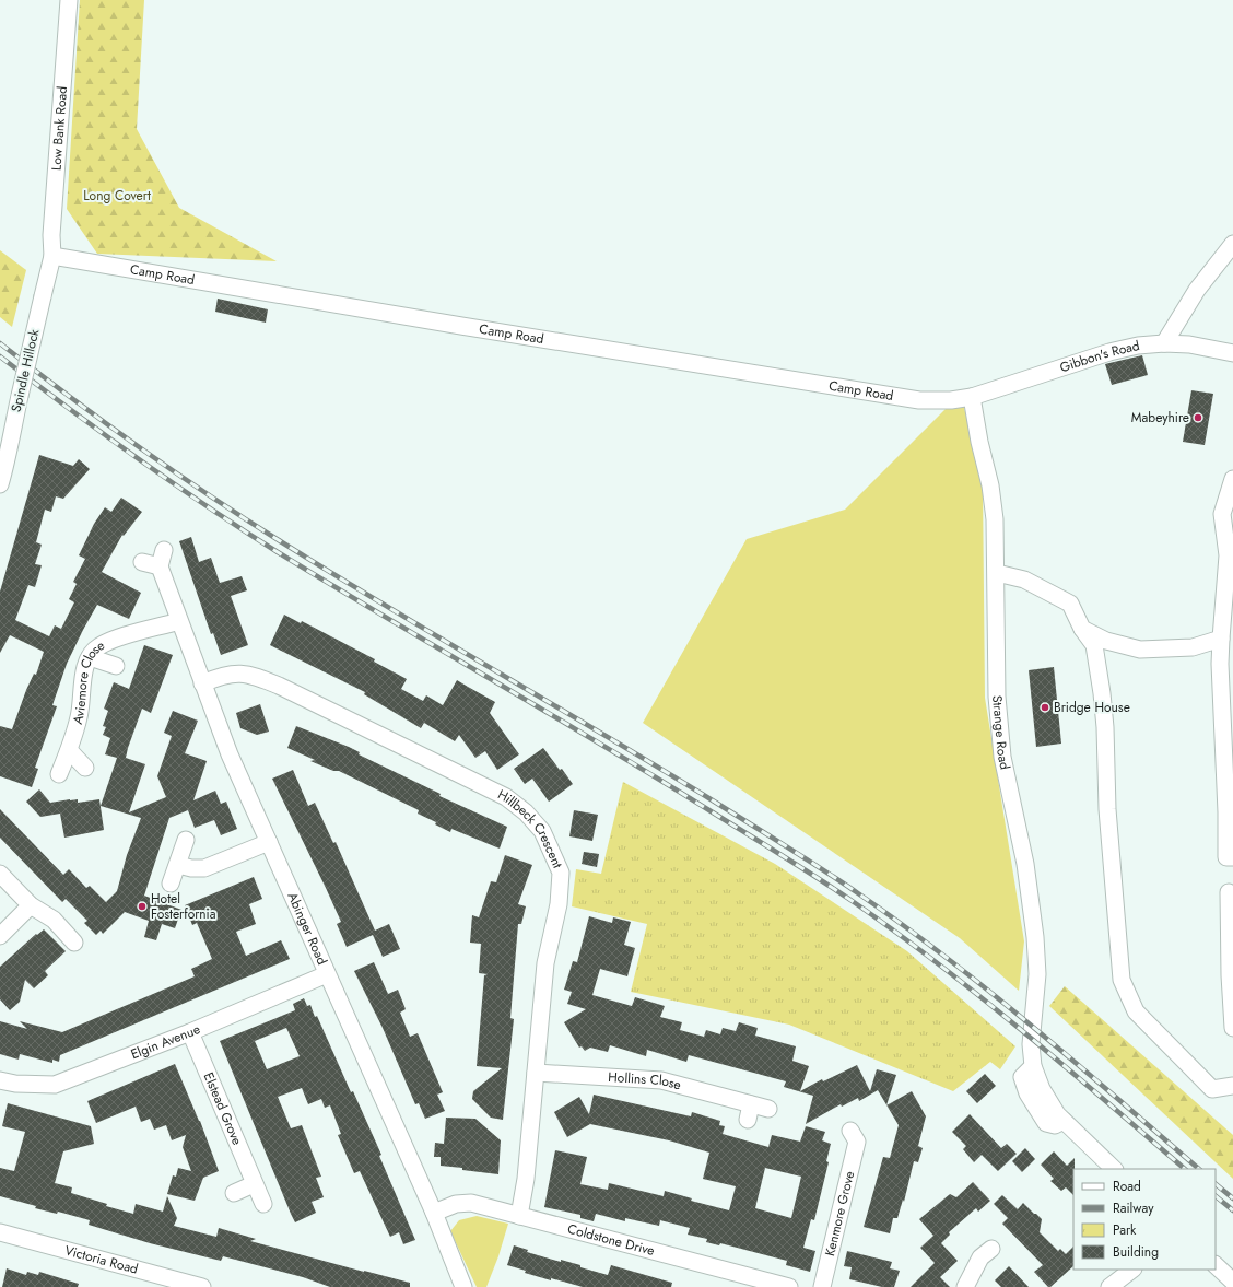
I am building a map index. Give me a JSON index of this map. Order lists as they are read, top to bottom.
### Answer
{
  "streets": {
    "street": [
      "Low Bank Road",
      "Camp Road",
      "Gibbon's Road",
      "Spindle Hillock",
      "Aviemore Close",
      "Strange Road",
      "Hillbeck Crescent",
      "Abinger Road",
      "Elgin Avenue",
      "Hollins Close",
      "Elstead Grove",
      "Kenmore Grove",
      "Coldstone Drive",
      "Victoria Road"
    ]
  },
  "crossings": [
    ["Low Bank Road", "Camp Road"],
    ["Low Bank Road", "Spindle Hillock"],
    ["Camp Road", "Gibbon's Road"],
    ["Camp Road", "Spindle Hillock"],
    ["Camp Road", "Strange Road"],
    ["Gibbon's Road", "Strange Road"],
    ["Aviemore Close", "Abinger Road"],
    ["Hillbeck Crescent", "Abinger Road"],
    ["Hillbeck Crescent", "Hollins Close"],
    ["Hillbeck Crescent", "Coldstone Drive"],
    ["Abinger Road", "Elgin Avenue"],
    ["Abinger Road", "Coldstone Drive"],
    ["Elgin Avenue", "Elstead Grove"]
  ],
  "parks": ["Long Covert"],
  "places": ["Mabeyhire", "Bridge House", "Hotel Fosterfornia"],
  "legend": [
    "Road",
    "Railway",
    "Park",
    "Building"
  ]
}
